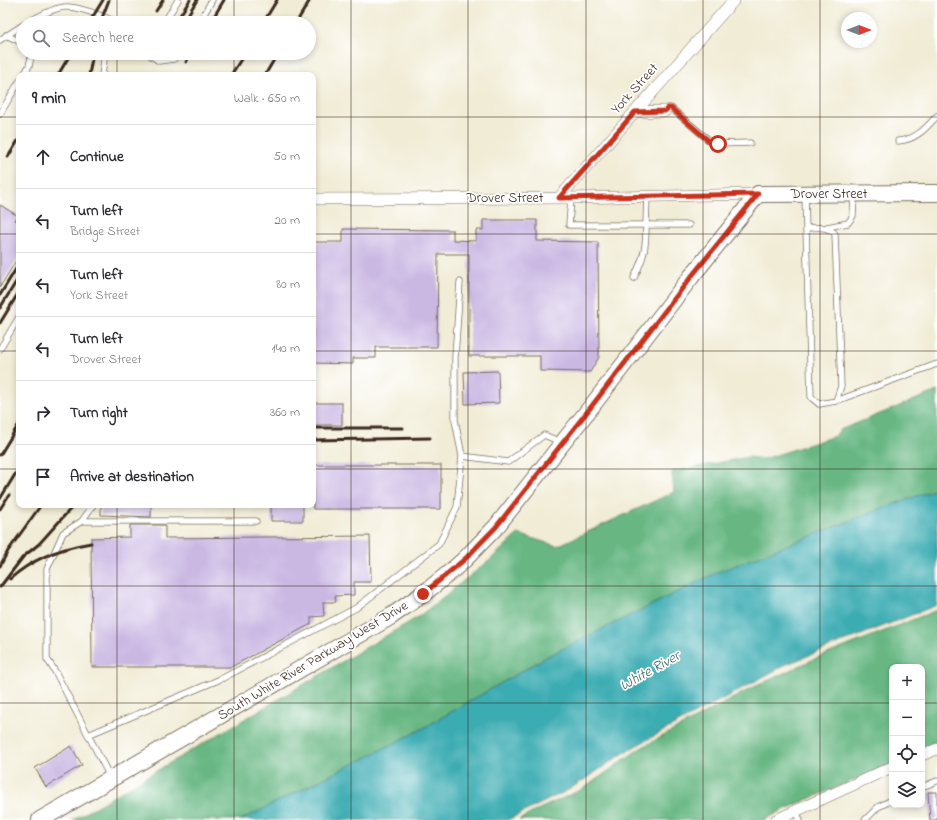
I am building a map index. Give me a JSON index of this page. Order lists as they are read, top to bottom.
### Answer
{
  "streets": {
    "street": ["York Street", "Drover Street", "South White River Parkway West Drive"]
  },
  "crossings": [
    ["York Street", "Drover Street"],
    ["Drover Street", "South White River Parkway West Drive"]
  ],
  "water": ["White River"],
  "north": "right",
  "page": {
    "search": "Search here",
    "heading": ["9 min", "Walk · 650 m"],
    "list": [
      ["Continue", "50 m"],
      ["Turn left", "Bridge Street", "20 m"],
      ["Turn left", "York Street", "80 m"],
      ["Turn left", "Drover Street", "140 m"],
      ["Turn right", "360 m"],
      "Arrive at destination"
    ],
    "map_buttons": ["+", "−"]
  }
}
